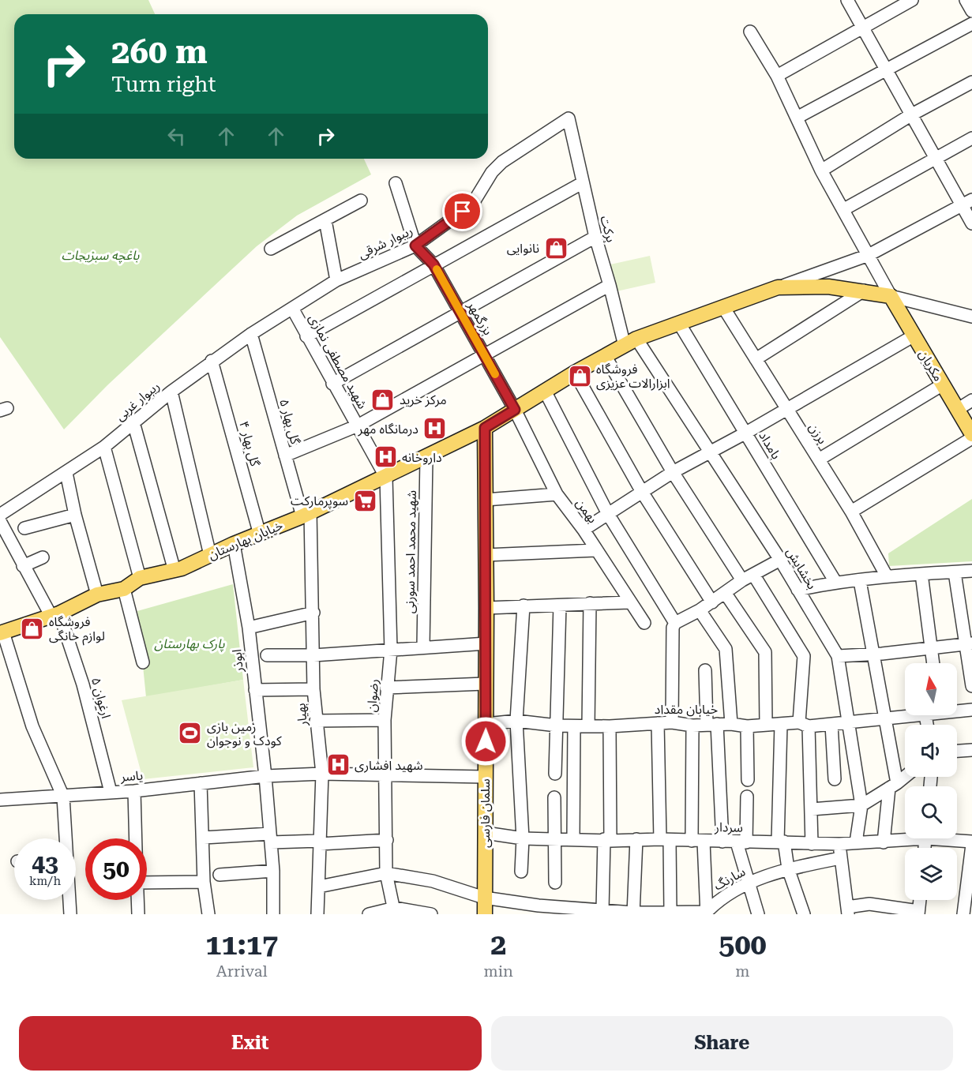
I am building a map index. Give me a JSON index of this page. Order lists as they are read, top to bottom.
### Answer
{
  "streets": {
    "main road": ["مکریان", "خیابان بهارستان", "سلمان فارسی"],
    "street": [
      "برکت",
      "ریبوار شرقی",
      "بزرگمهر",
      "شهید مصطفی نمازی",
      "ریبوار غربی",
      "گل بهار ۵",
      "برزن",
      "گل بهار ۴",
      "بامداد",
      "بهمن",
      "شهید محمد احمد سورنی",
      "بخشایش",
      "ابوذر",
      "رضوان",
      "ارغوان ۵",
      "خیابان مقداد",
      "بهیار",
      "یاسر",
      "سردار",
      "سارنگ"
    ]
  },
  "crossings": [
    ["برکت", "ریبوار شرقی"],
    ["برکت", "خیابان بهارستان"],
    ["برکت", "بخشایش"],
    ["ریبوار شرقی", "بزرگمهر"],
    ["ریبوار شرقی", "شهید مصطفی نمازی"],
    ["ریبوار شرقی", "ریبوار غربی"],
    ["بزرگمهر", "بهمن"],
    ["بزرگمهر", "خیابان بهارستان"],
    ["شهید مصطفی نمازی", "ریبوار غربی"],
    ["شهید مصطفی نمازی", "خیابان بهارستان"],
    ["شهید مصطفی نمازی", "رضوان"],
    ["مکریان", "خیابان بهارستان"],
    ["ریبوار غربی", "گل بهار ۵"],
    ["ریبوار غربی", "گل بهار ۴"],
    ["گل بهار ۵", "خیابان بهارستان"],
    ["گل بهار ۵", "بهیار"],
    ["برزن", "خیابان بهارستان"],
    ["گل بهار ۴", "خیابان بهارستان"],
    ["بامداد", "خیابان بهارستان"],
    ["بهمن", "خیابان بهارستان"],
    ["خیابان بهارستان", "شهید محمد احمد سورنی"],
    ["خیابان بهارستان", "بخشایش"],
    ["خیابان بهارستان", "ابوذر"],
    ["خیابان بهارستان", "رضوان"],
    ["خیابان بهارستان", "ارغوان ۵"],
    ["خیابان بهارستان", "بهیار"],
    ["خیابان بهارستان", "سلمان فارسی"],
    ["بخشایش", "خیابان مقداد"],
    ["بخشایش", "سردار"],
    ["ابوذر", "یاسر"],
    ["رضوان", "یاسر"],
    ["ارغوان ۵", "یاسر"],
    ["خیابان مقداد", "سلمان فارسی"],
    ["بهیار", "یاسر"],
    ["یاسر", "سلمان فارسی"],
    ["سلمان فارسی", "سردار"]
  ],
  "parks": ["باغچه سبزیجات", "پارک بهارستان"],
  "places": {
    "shop": [
      "نانوایی",
      "فروشگاه ابزارالات عزیزی",
      "مرکز خرید",
      "فروشگاه لوازم خانگی"
    ],
    "hospital": ["درمانگاه مهر", "داروخانه", "شهید افشاری"],
    "supermarket": ["سوپرمارکت"],
    "sports": ["زمین بازی کودک و نوجوان"]
  },
  "north": "top",
  "page": {
    "turn": ["260 m", "Turn right"],
    "speed": "43 km/h",
    "limit": "50",
    "eta": [
      "11:17",
      "Arrival",
      "2",
      "min",
      "500",
      "m"
    ],
    "buttons": ["Exit", "Share"]
  }
}
